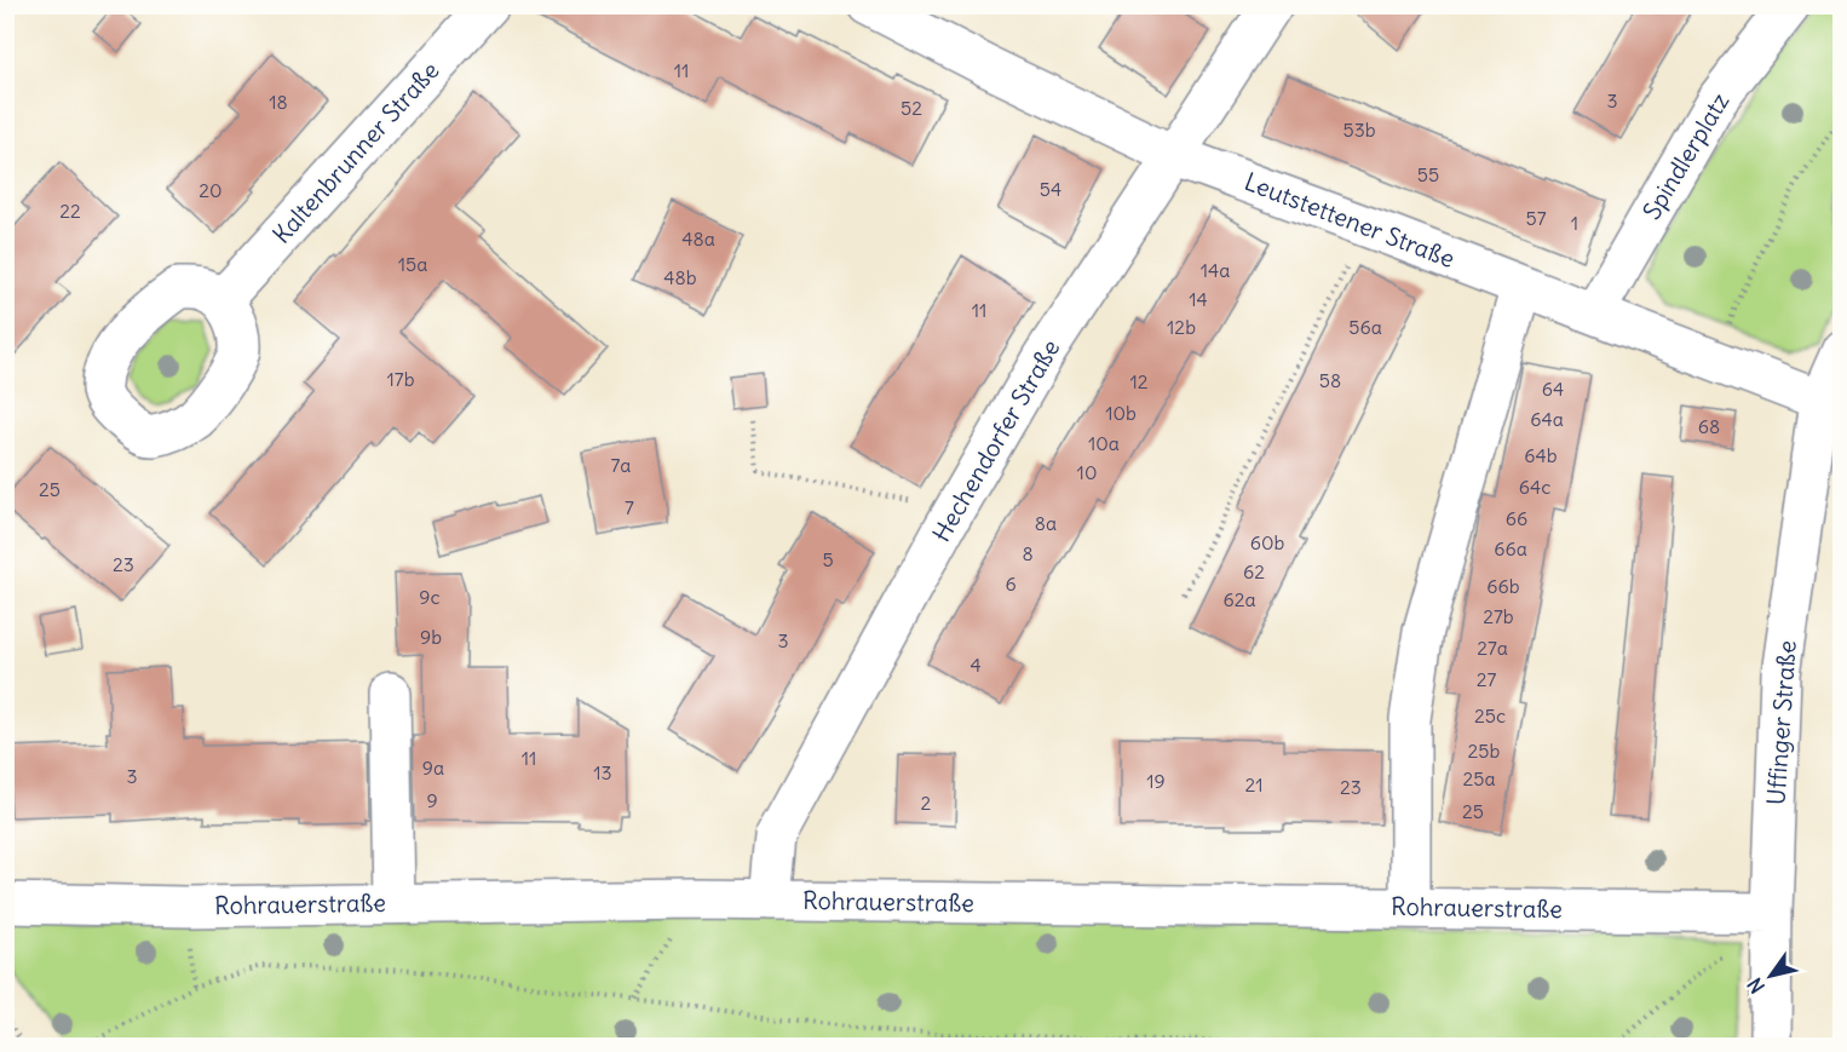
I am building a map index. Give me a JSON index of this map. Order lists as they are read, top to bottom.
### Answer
{
  "streets": {
    "street": [
      "Kaltenbrunner Straße",
      "Spindlerplatz",
      "Leutstettener Straße",
      "Hechendorfer Straße",
      "Uffinger Straße",
      "Rohrauerstraße"
    ]
  },
  "crossings": [
    ["Spindlerplatz", "Leutstettener Straße"],
    ["Leutstettener Straße", "Hechendorfer Straße"],
    ["Leutstettener Straße", "Uffinger Straße"],
    ["Hechendorfer Straße", "Rohrauerstraße"],
    ["Uffinger Straße", "Rohrauerstraße"]
  ],
  "house_numbers": [
    "11",
    "3",
    "18",
    "52",
    "53b",
    "55",
    "54",
    "20",
    "22",
    "57",
    "1",
    "48a",
    "15a",
    "14a",
    "48b",
    "14",
    "11",
    "12b",
    "56a",
    "17b",
    "58",
    "12",
    "64",
    "10b",
    "64a",
    "68",
    "10a",
    "64b",
    "7a",
    "10",
    "64c",
    "25",
    "7",
    "66",
    "8a",
    "60b",
    "66a",
    "8",
    "5",
    "23",
    "62",
    "6",
    "66b",
    "9c",
    "62a",
    "27b",
    "9b",
    "3",
    "27a",
    "4",
    "27",
    "25c",
    "25b",
    "11",
    "9a",
    "13",
    "3",
    "25a",
    "19",
    "21",
    "23",
    "9",
    "2",
    "25"
  ],
  "north": "bottom left"
}
